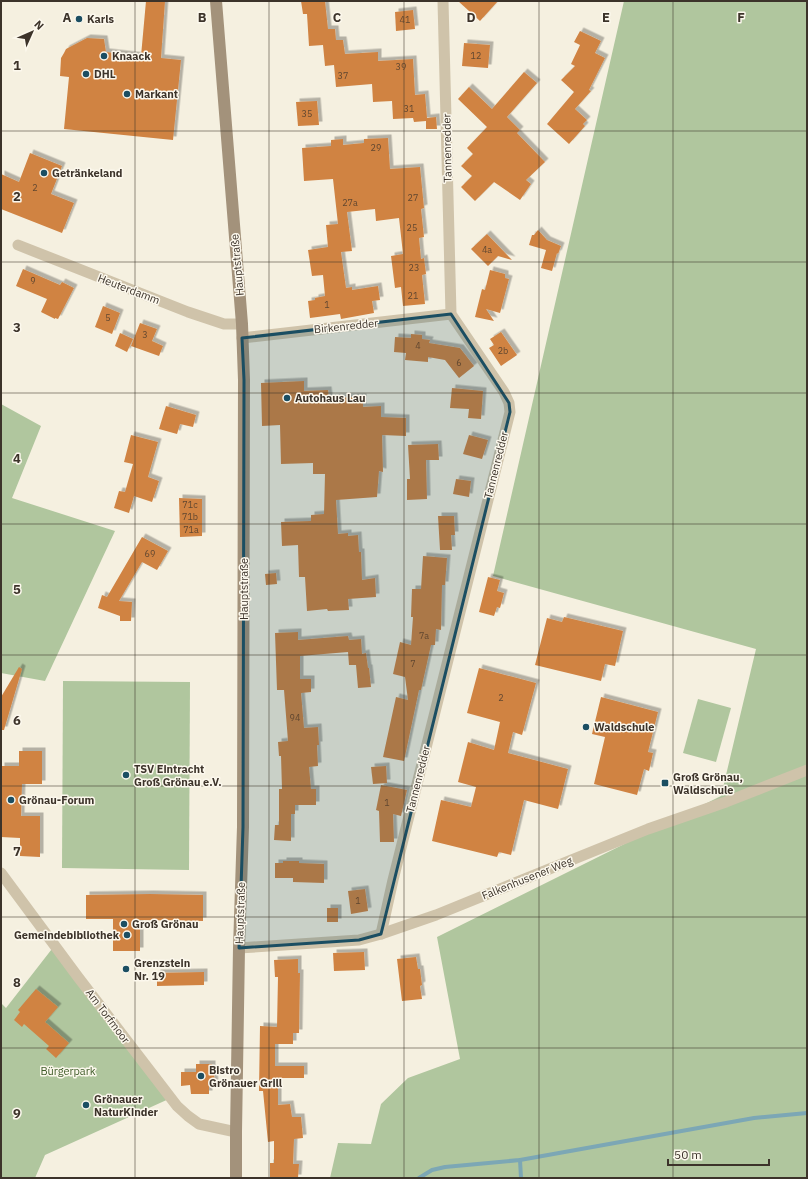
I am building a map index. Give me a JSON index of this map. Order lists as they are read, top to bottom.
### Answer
{
  "streets": {
    "main road": ["Hauptstraße"],
    "street": [
      "Tannenredder",
      "Heuterdamm",
      "Birkenredder",
      "Falkenhusener Weg",
      "Am Torfmoor"
    ]
  },
  "crossings": [
    ["Tannenredder", "Birkenredder"],
    ["Tannenredder", "Falkenhusener Weg"],
    ["Hauptstraße", "Heuterdamm"],
    ["Hauptstraße", "Birkenredder"],
    ["Hauptstraße", "Falkenhusener Weg"],
    ["Hauptstraße", "Am Torfmoor"]
  ],
  "parks": ["Bürgerpark"],
  "places": {
    "other": [
      "Karls",
      "Knaack",
      "DHL",
      "Markant",
      "Getränkeland",
      "Autohaus Lau",
      "Waldschule",
      "TSV Eintracht Groß Grönau e.V.",
      "Grönau-Forum",
      "Groß Grönau",
      "Gemeindebibliothek",
      "Grenzstein Nr. 19",
      "Bistro Grönauer Grill",
      "Grönauer NaturKinder"
    ],
    "transit": ["Groß Grönau, Waldschule"]
  },
  "house_numbers": [
    "41",
    "12",
    "39",
    "37",
    "31",
    "35",
    "29",
    "2",
    "27",
    "27a",
    "25",
    "4a",
    "23",
    "9",
    "21",
    "1",
    "5",
    "3",
    "4",
    "2b",
    "6",
    "71c",
    "71b",
    "71a",
    "69",
    "7a",
    "7",
    "2",
    "94",
    "1",
    "1"
  ],
  "scale_bar": "50 m",
  "north": "top right",
  "grid": {
    "columns": [
      "A",
      "B",
      "C",
      "D",
      "E",
      "F"
    ],
    "rows": [
      "1",
      "2",
      "3",
      "4",
      "5",
      "6",
      "7",
      "8",
      "9"
    ]
  }
}
